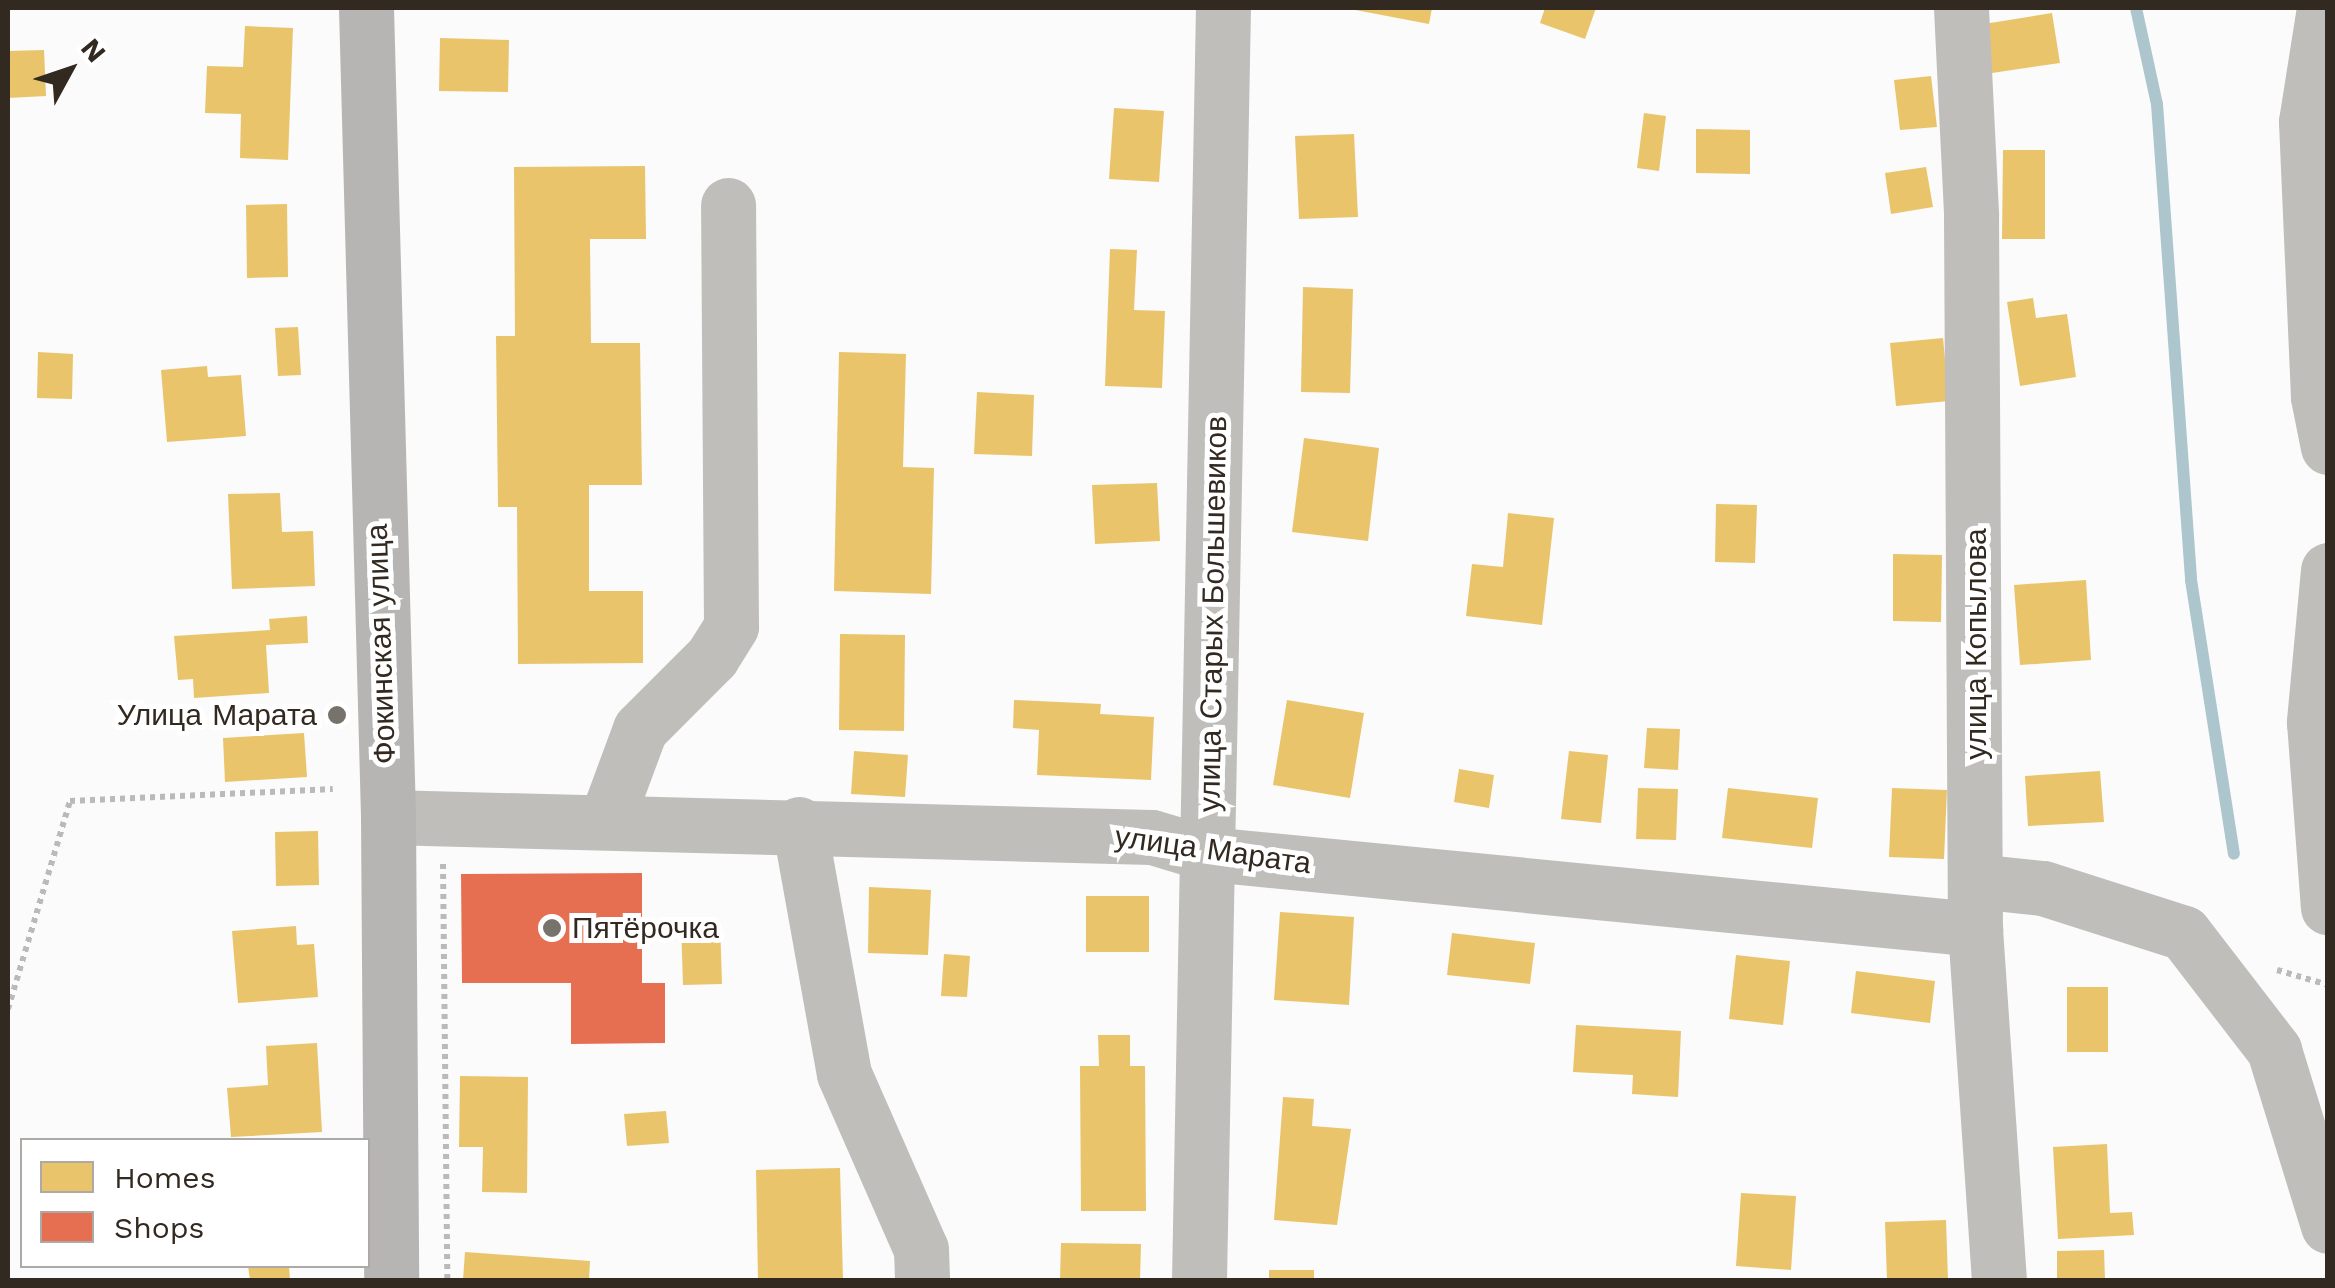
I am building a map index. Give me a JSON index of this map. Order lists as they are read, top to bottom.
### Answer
{
  "streets": {
    "main road": ["Фокинская улица"],
    "street": ["улица Старых Большевиков", "улица Копылова", "улица Марата"]
  },
  "crossings": [
    ["улица Старых Большевиков", "улица Марата"],
    ["Фокинская улица", "улица Марата"],
    ["улица Копылова", "улица Марата"]
  ],
  "places": ["Улица Марата", "Пятёрочка"],
  "legend": ["Homes", "Shops"],
  "north": "top right"
}
